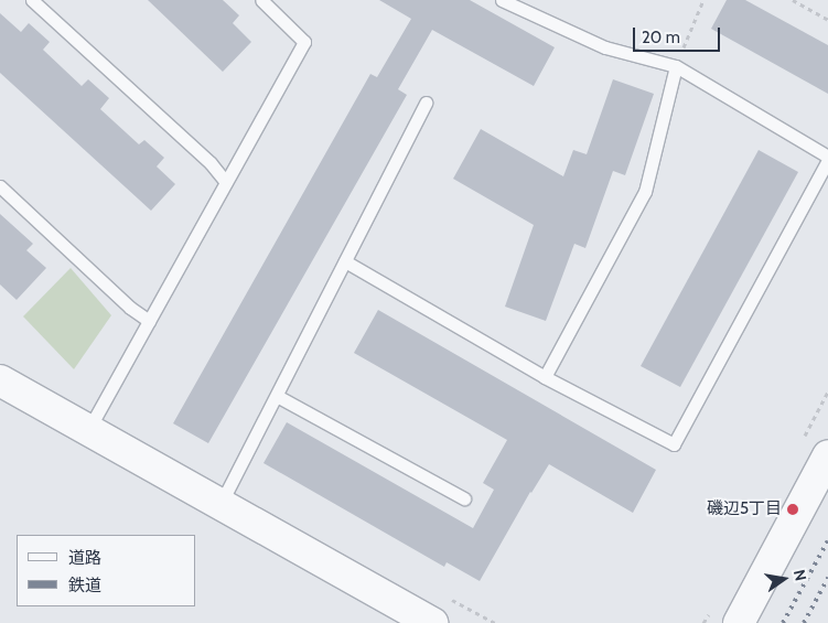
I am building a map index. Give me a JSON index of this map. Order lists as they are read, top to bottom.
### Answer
{
  "places": ["磯辺5丁目"],
  "legend": ["道路", "鉄道"],
  "scale_bar": "20 m",
  "north": "right"
}
